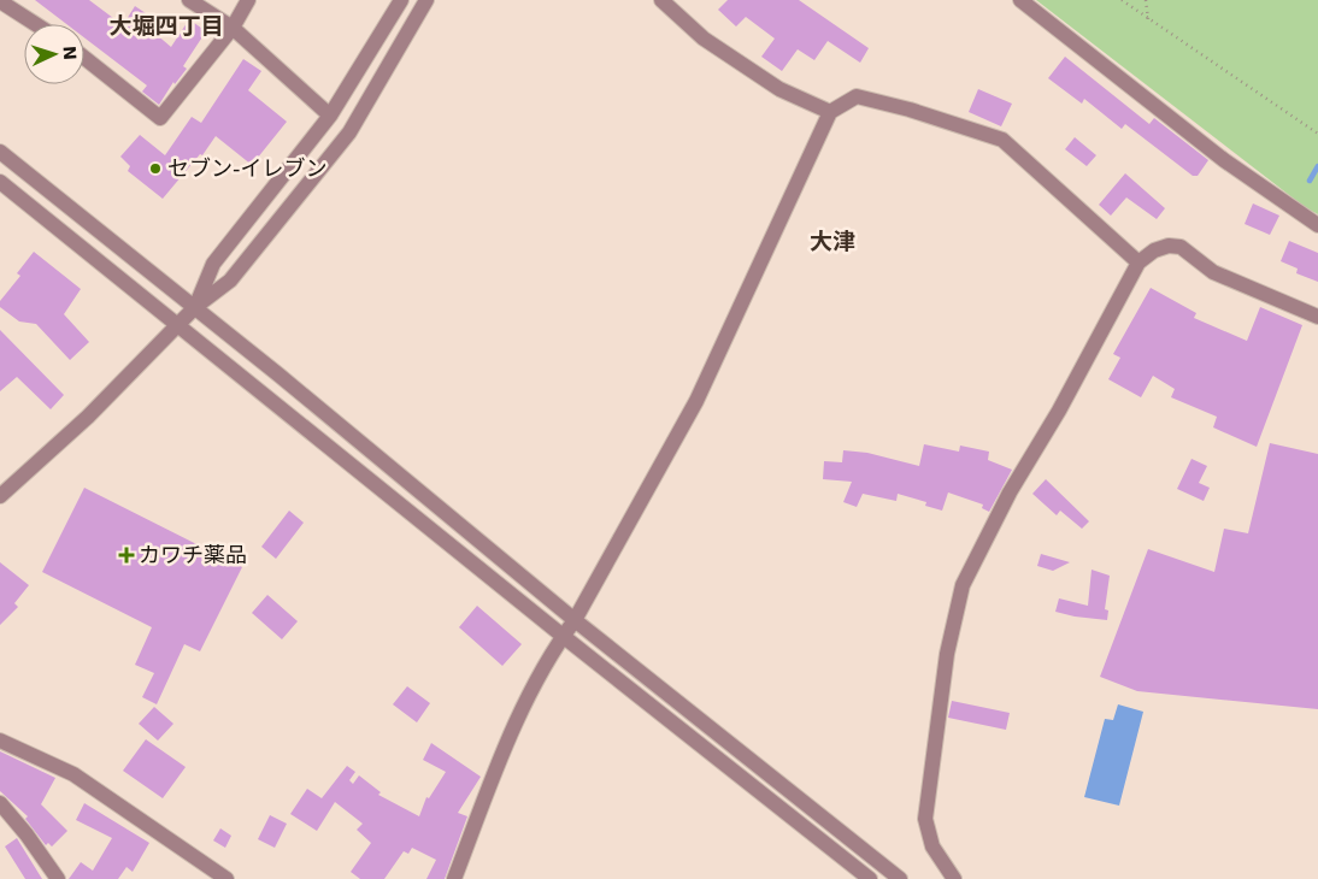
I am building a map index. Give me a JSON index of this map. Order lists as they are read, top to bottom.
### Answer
{
  "districts": ["大堀四丁目", "大津"],
  "places": {
    "other": ["セブン-イレブン"],
    "health": ["カワチ薬品"]
  },
  "north": "right"
}
